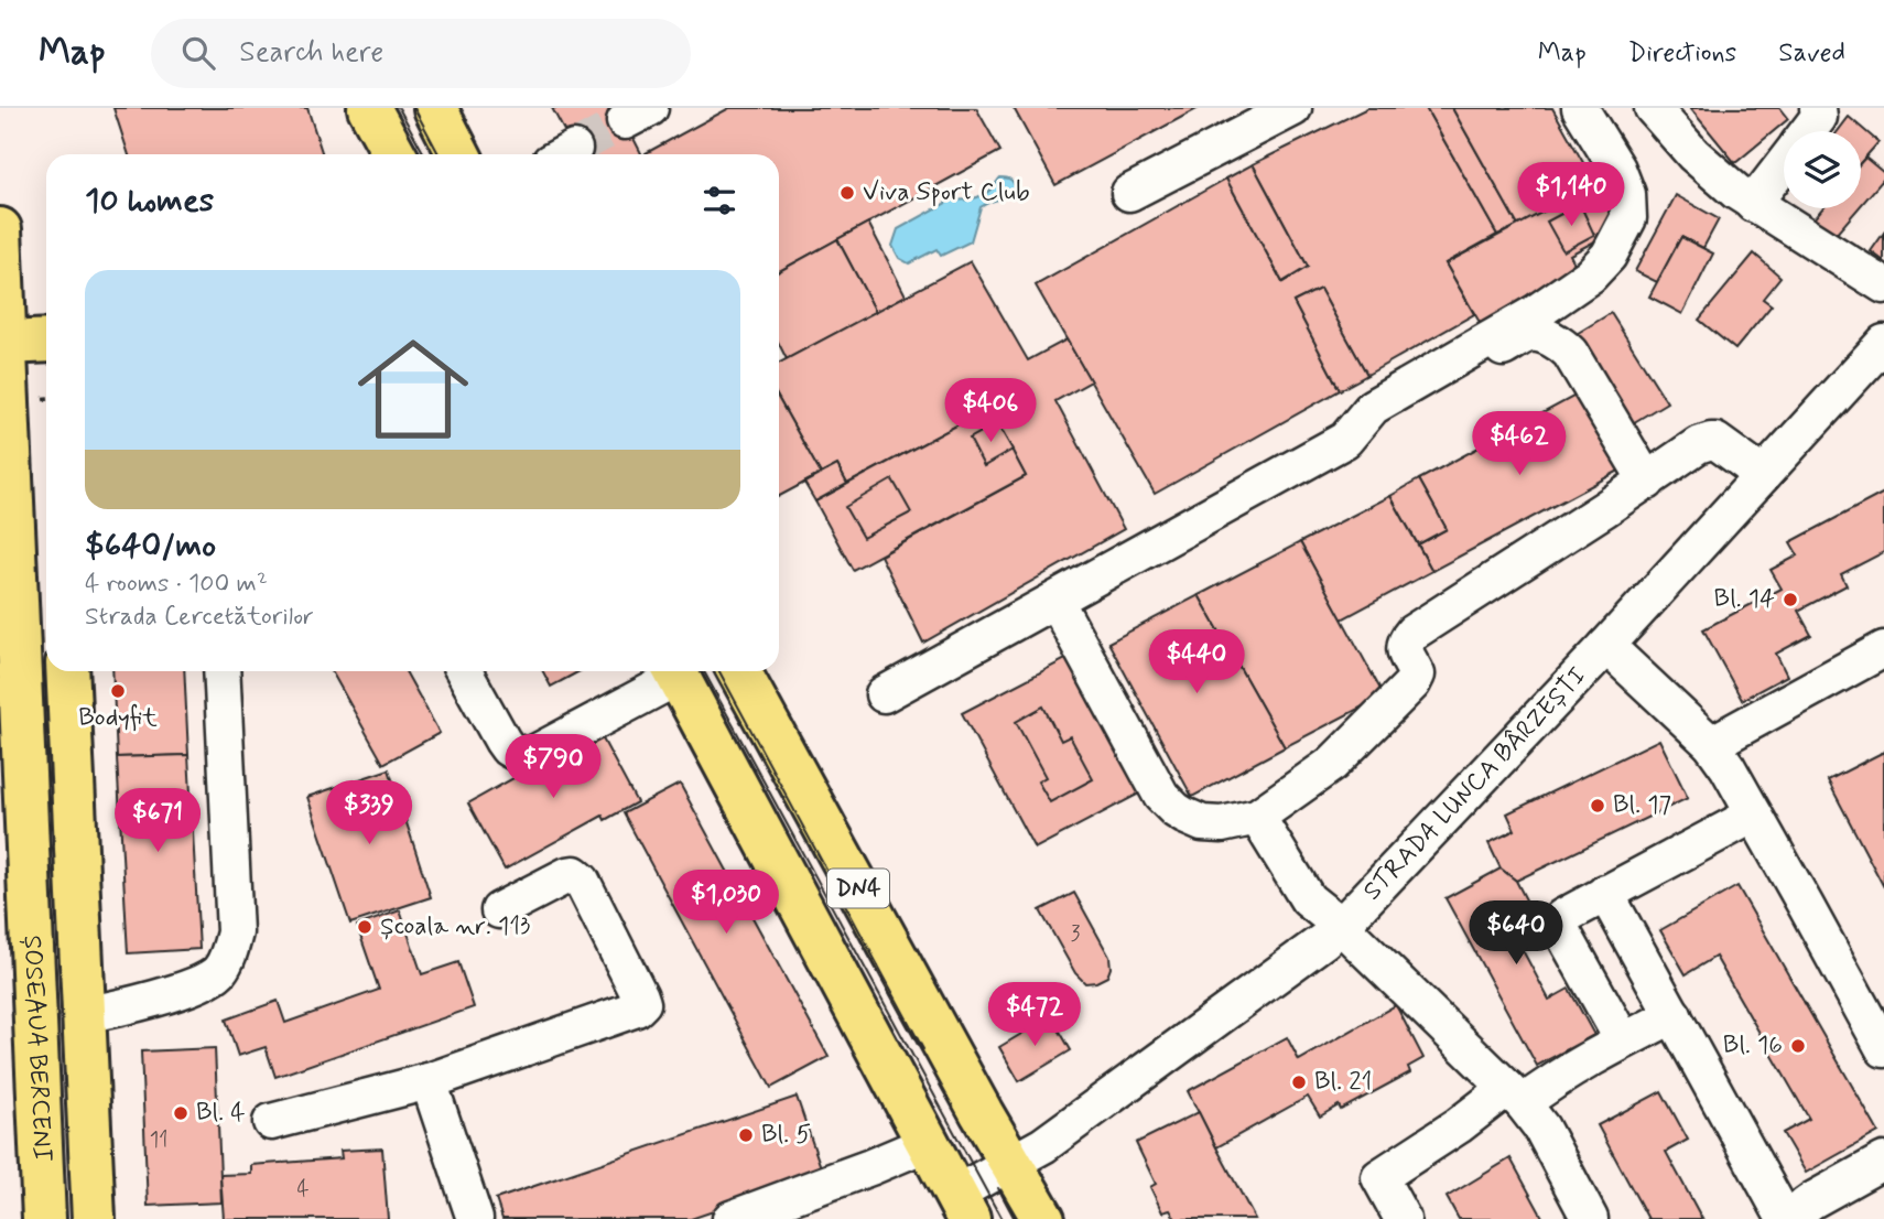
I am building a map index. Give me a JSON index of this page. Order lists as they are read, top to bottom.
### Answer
{
  "streets": {
    "main road": ["DN4", "ȘOSEAUA BERCENI"],
    "street": ["STRADA LUNCA BÂRZEȘTI"]
  },
  "crossings": [
    ["STRADA LUNCA BÂRZEȘTI", "DN4"]
  ],
  "places": [
    "Viva Sport Club",
    "Bl. 14",
    "Bodyfit",
    "Bl. 17",
    "Școala nr. 113",
    "Bl. 16",
    "Bl. 21",
    "Bl. 4",
    "Bl. 5"
  ],
  "house_numbers": ["3", "11", "4"],
  "page": {
    "header": "Map",
    "search": "Search here",
    "nav": ["Map", "Directions", "Saved"],
    "heading": "10 homes",
    "price": [
      "$1,140",
      "$406",
      "$462",
      "$440",
      "$790",
      "$339",
      "$671",
      "$1,030",
      "$640",
      "$472"
    ],
    "list": [
      {
        "name": "$640/mo",
        "note": "4 rooms · 100 m² · Strada Cercetătorilor"
      }
    ]
  }
}
